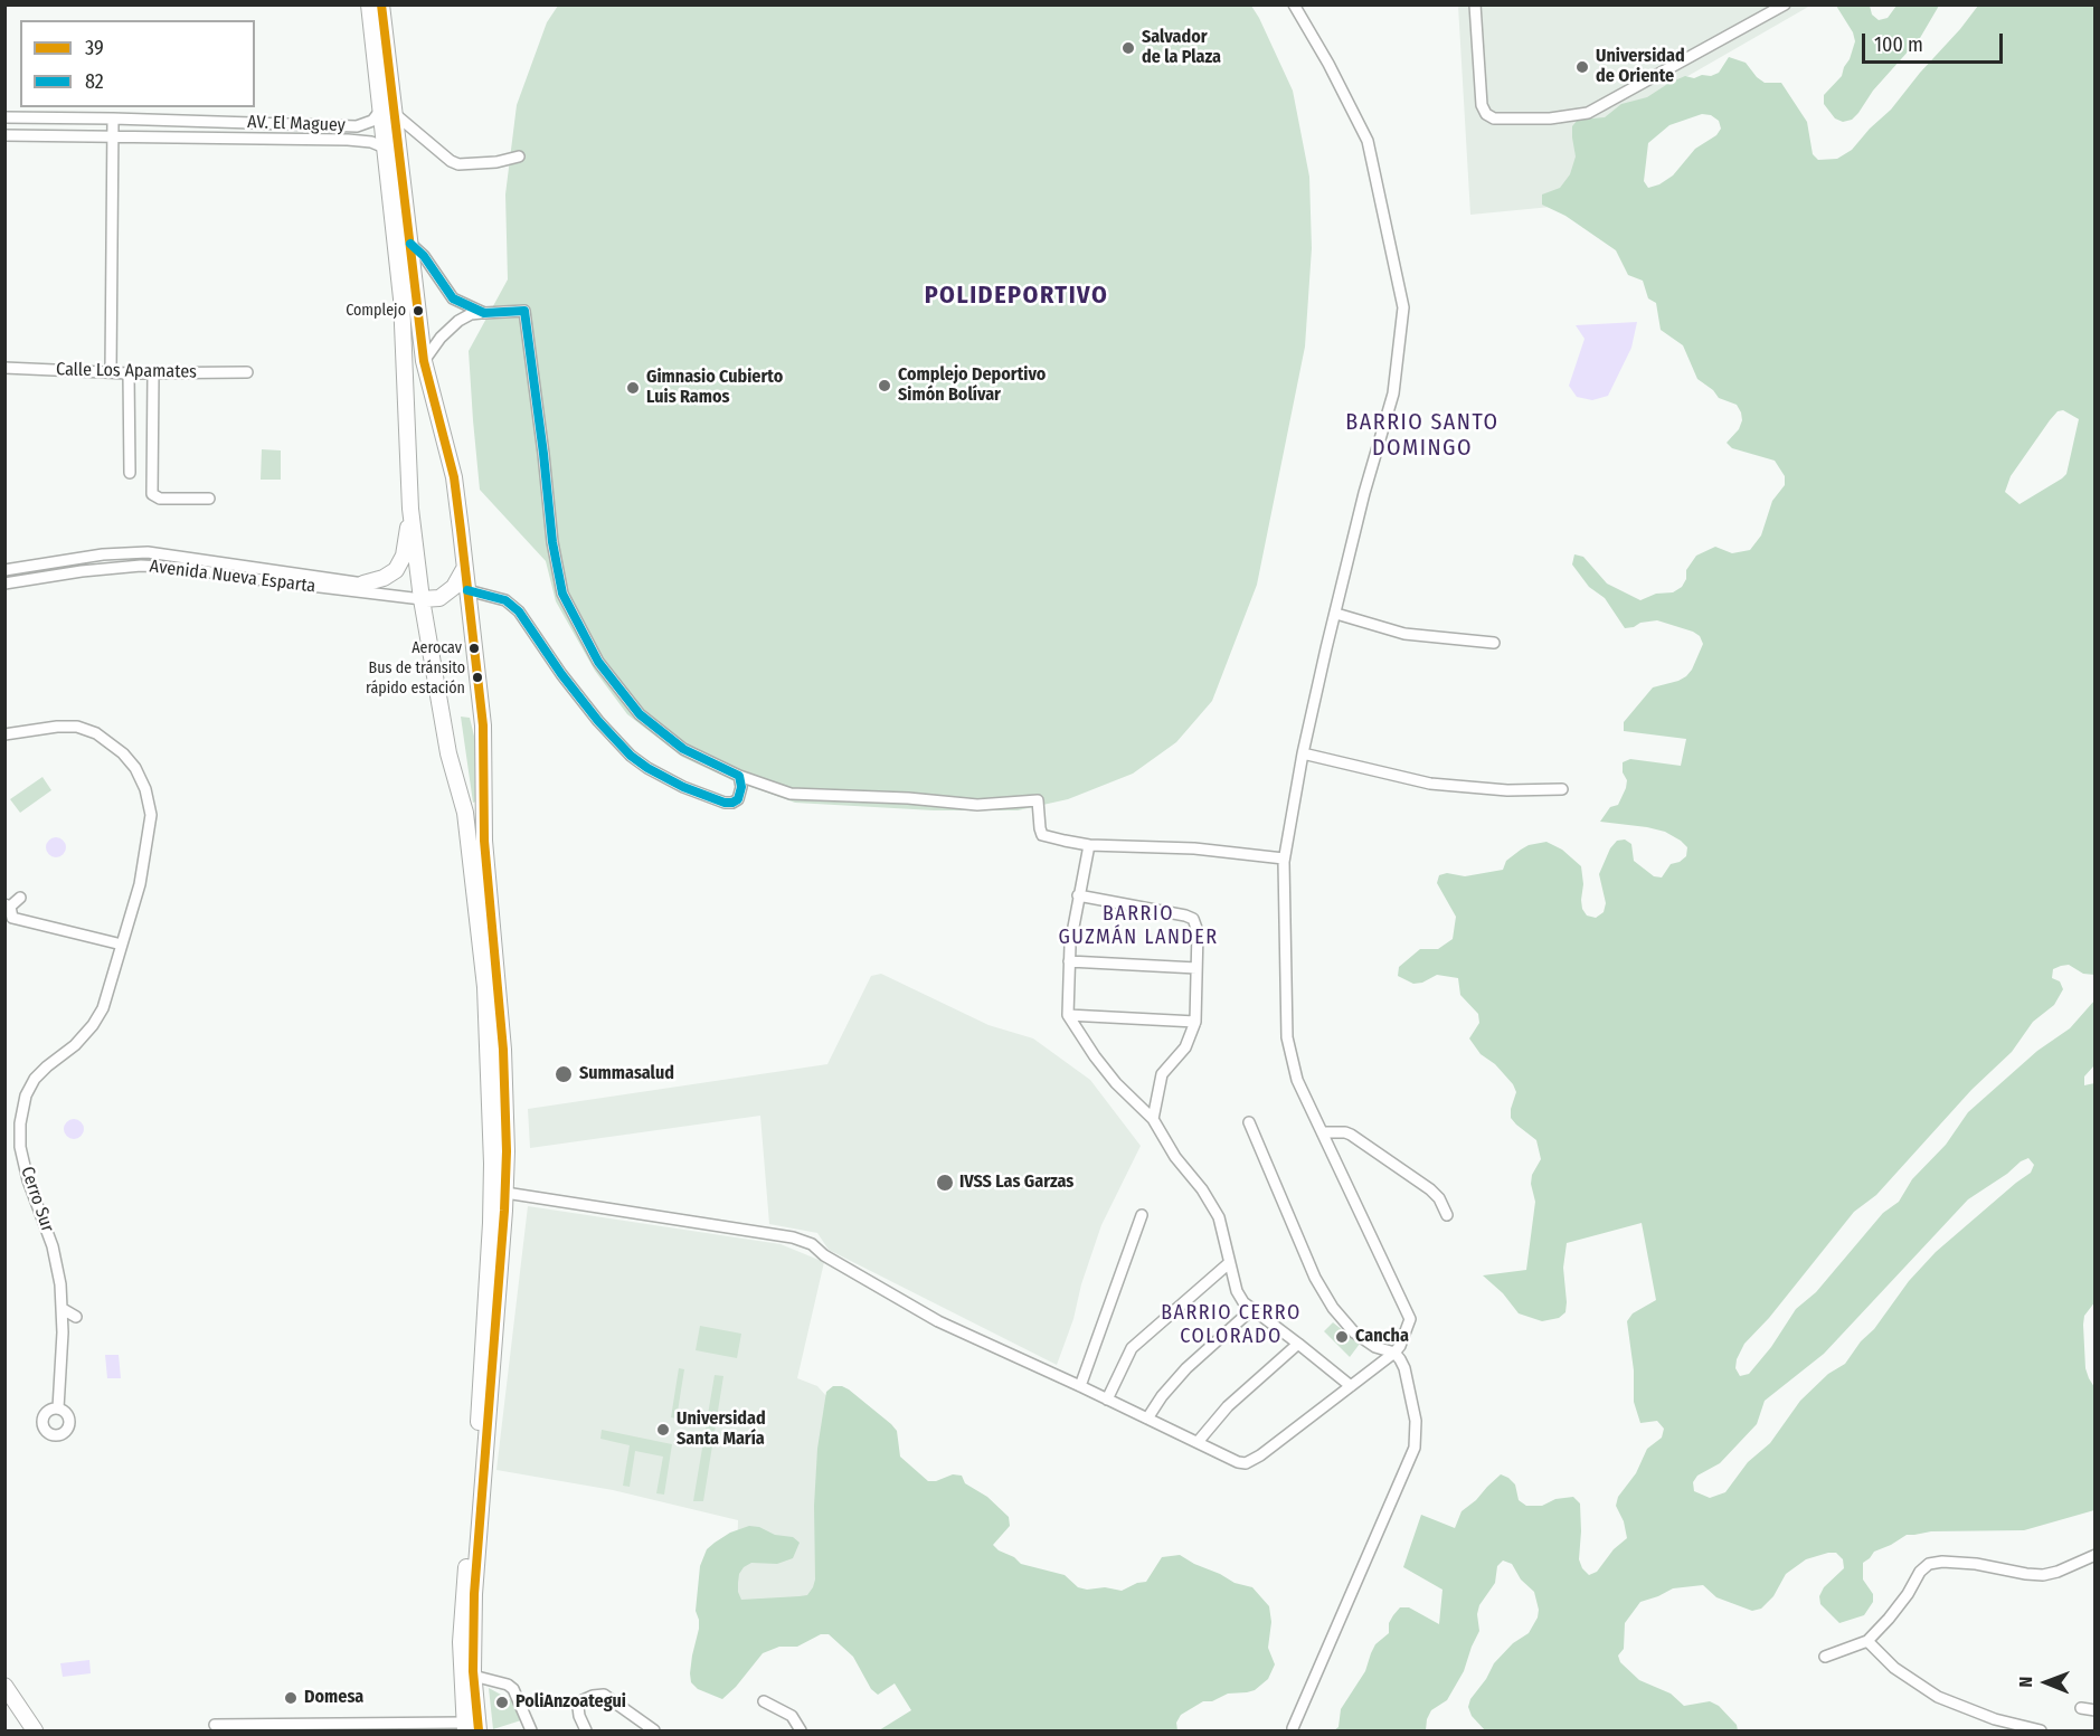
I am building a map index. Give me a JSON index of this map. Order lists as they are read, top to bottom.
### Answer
{
  "streets": {
    "street": [
      "AV. El Maguey",
      "Calle Los Apamates",
      "Avenida Nueva Esparta",
      "Cerro Sur"
    ]
  },
  "districts": [
    "POLIDEPORTIVO",
    "BARRIO SANTO DOMINGO",
    "BARRIO GUZMÁN LANDER",
    "BARRIO CERRO COLORADO"
  ],
  "places": [
    "Salvador de la Plaza",
    "Universidad de Oriente",
    "Complejo",
    "Complejo Deportivo Simón Bolívar",
    "Gimnasio Cubierto Luis Ramos",
    "Aerocav",
    "Bus de tránsito rápido estación",
    "Summasalud",
    "IVSS Las Garzas",
    "Cancha",
    "Universidad Santa María",
    "Domesa",
    "PoliAnzoategui"
  ],
  "lines": ["transit line 39", "transit line 82"],
  "legend": ["39", "82"],
  "scale_bar": "100 m",
  "north": "left"
}
